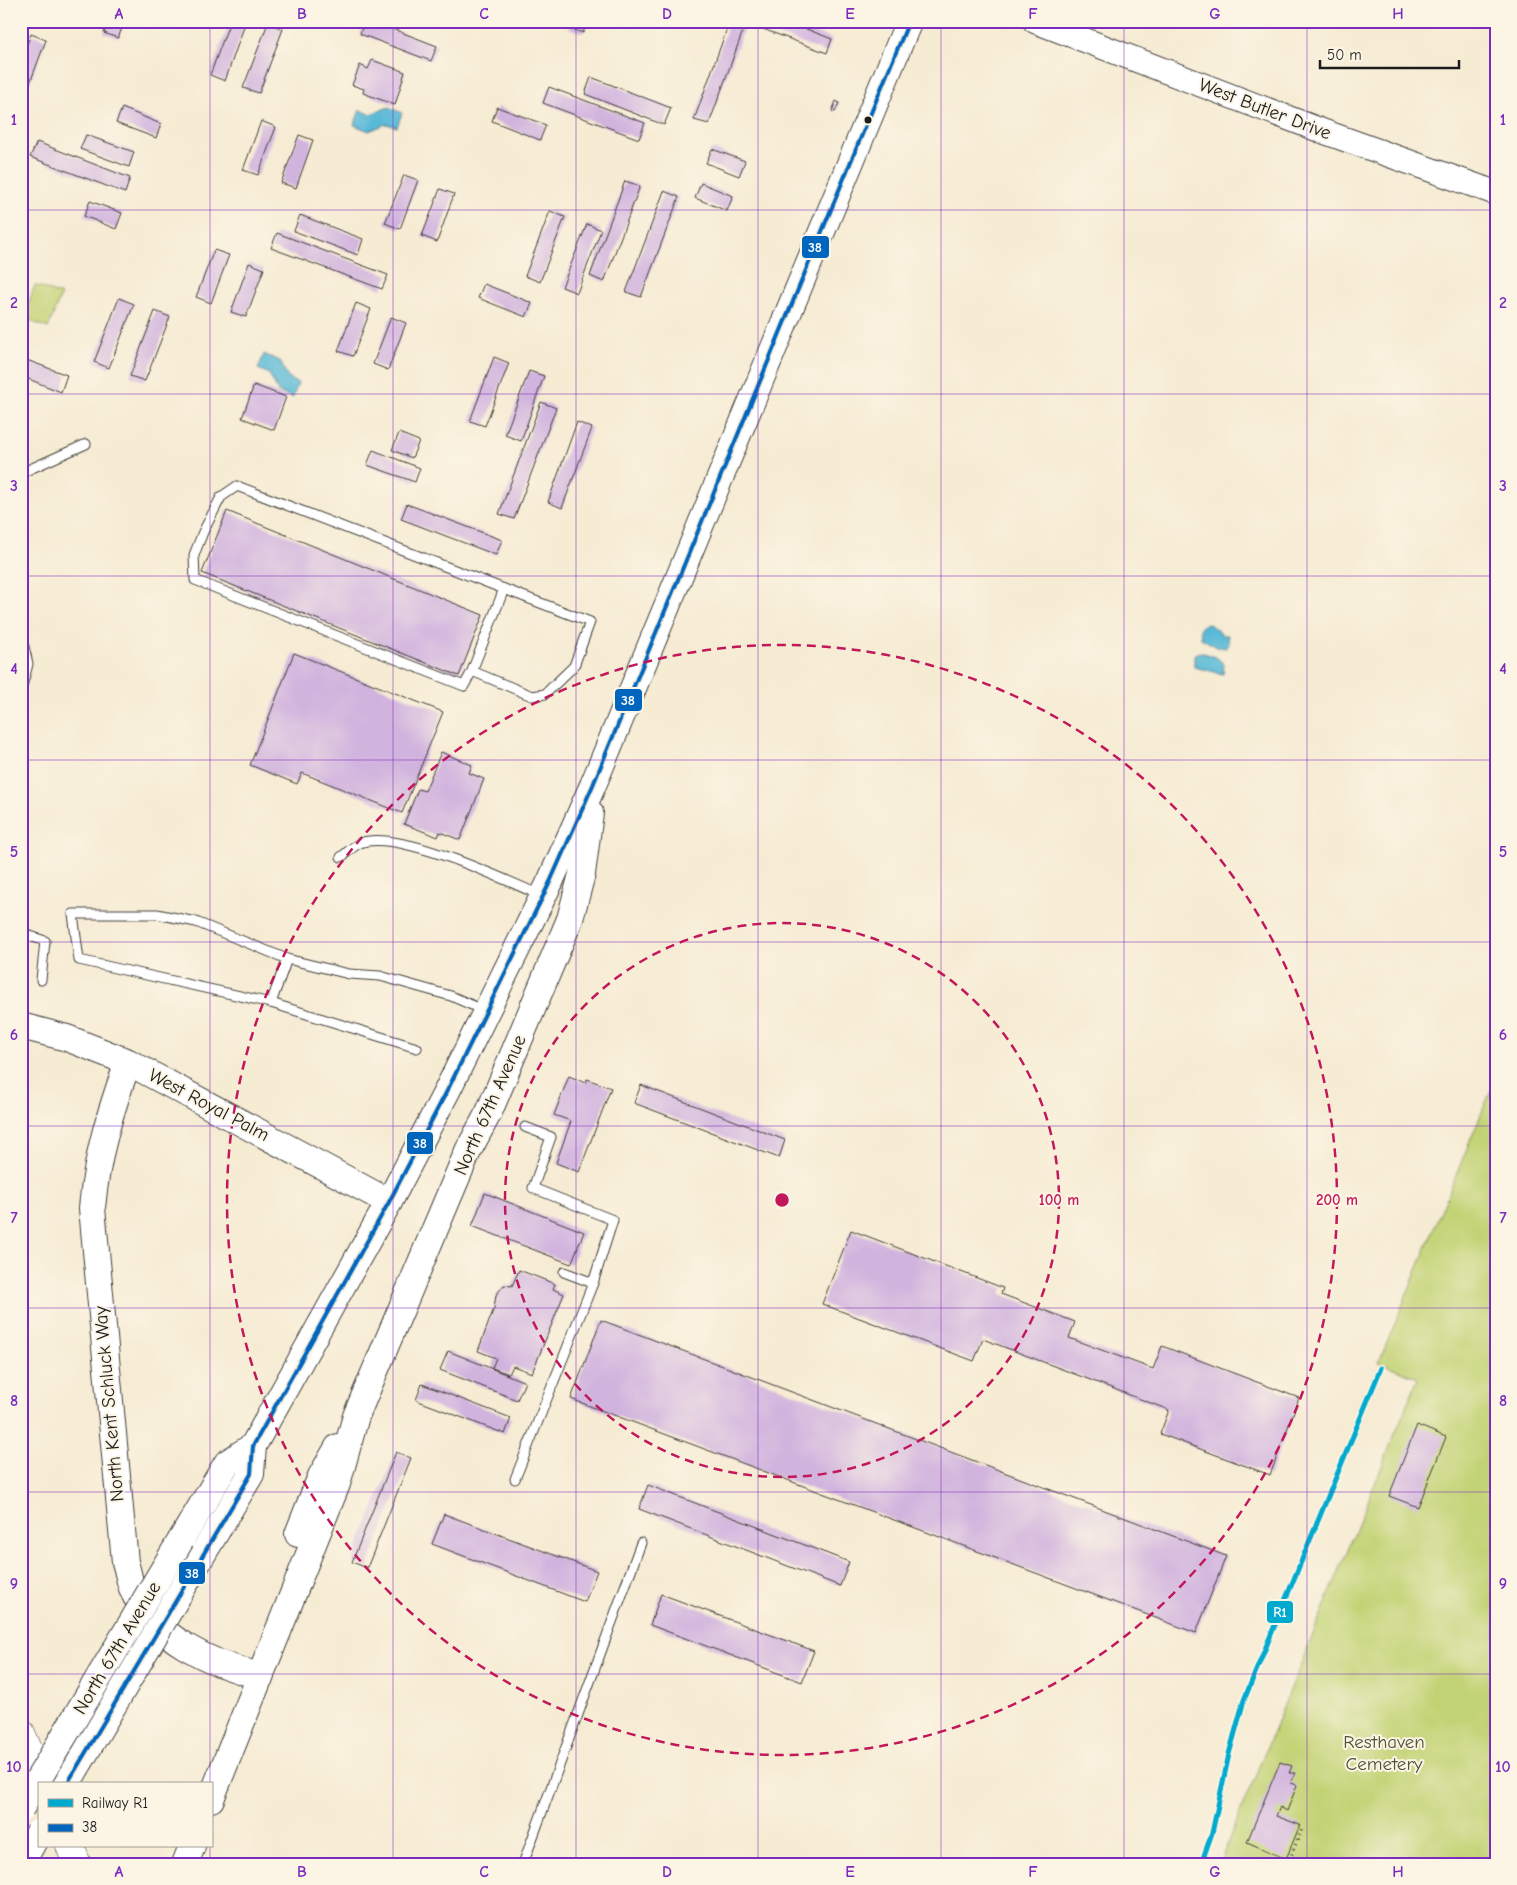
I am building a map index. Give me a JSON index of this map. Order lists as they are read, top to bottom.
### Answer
{
  "streets": {
    "main road": ["West Royal Palm", "North 67th Avenue", "North Kent Schluck Way"],
    "street": ["West Butler Drive"]
  },
  "crossings": [
    ["West Royal Palm", "North 67th Avenue"],
    ["West Royal Palm", "North Kent Schluck Way"],
    ["North 67th Avenue", "North Kent Schluck Way"]
  ],
  "parks": ["Resthaven Cemetery"],
  "lines": ["transit line 38", "rail line R1"],
  "legend": ["Railway R1", "38"],
  "scale_bar": "50 m",
  "grid": {
    "columns": [
      "A",
      "B",
      "C",
      "D",
      "E",
      "F",
      "G",
      "H"
    ],
    "rows": [
      "1",
      "2",
      "3",
      "4",
      "5",
      "6",
      "7",
      "8",
      "9",
      "10"
    ]
  },
  "rings": ["100 m", "200 m"]
}
